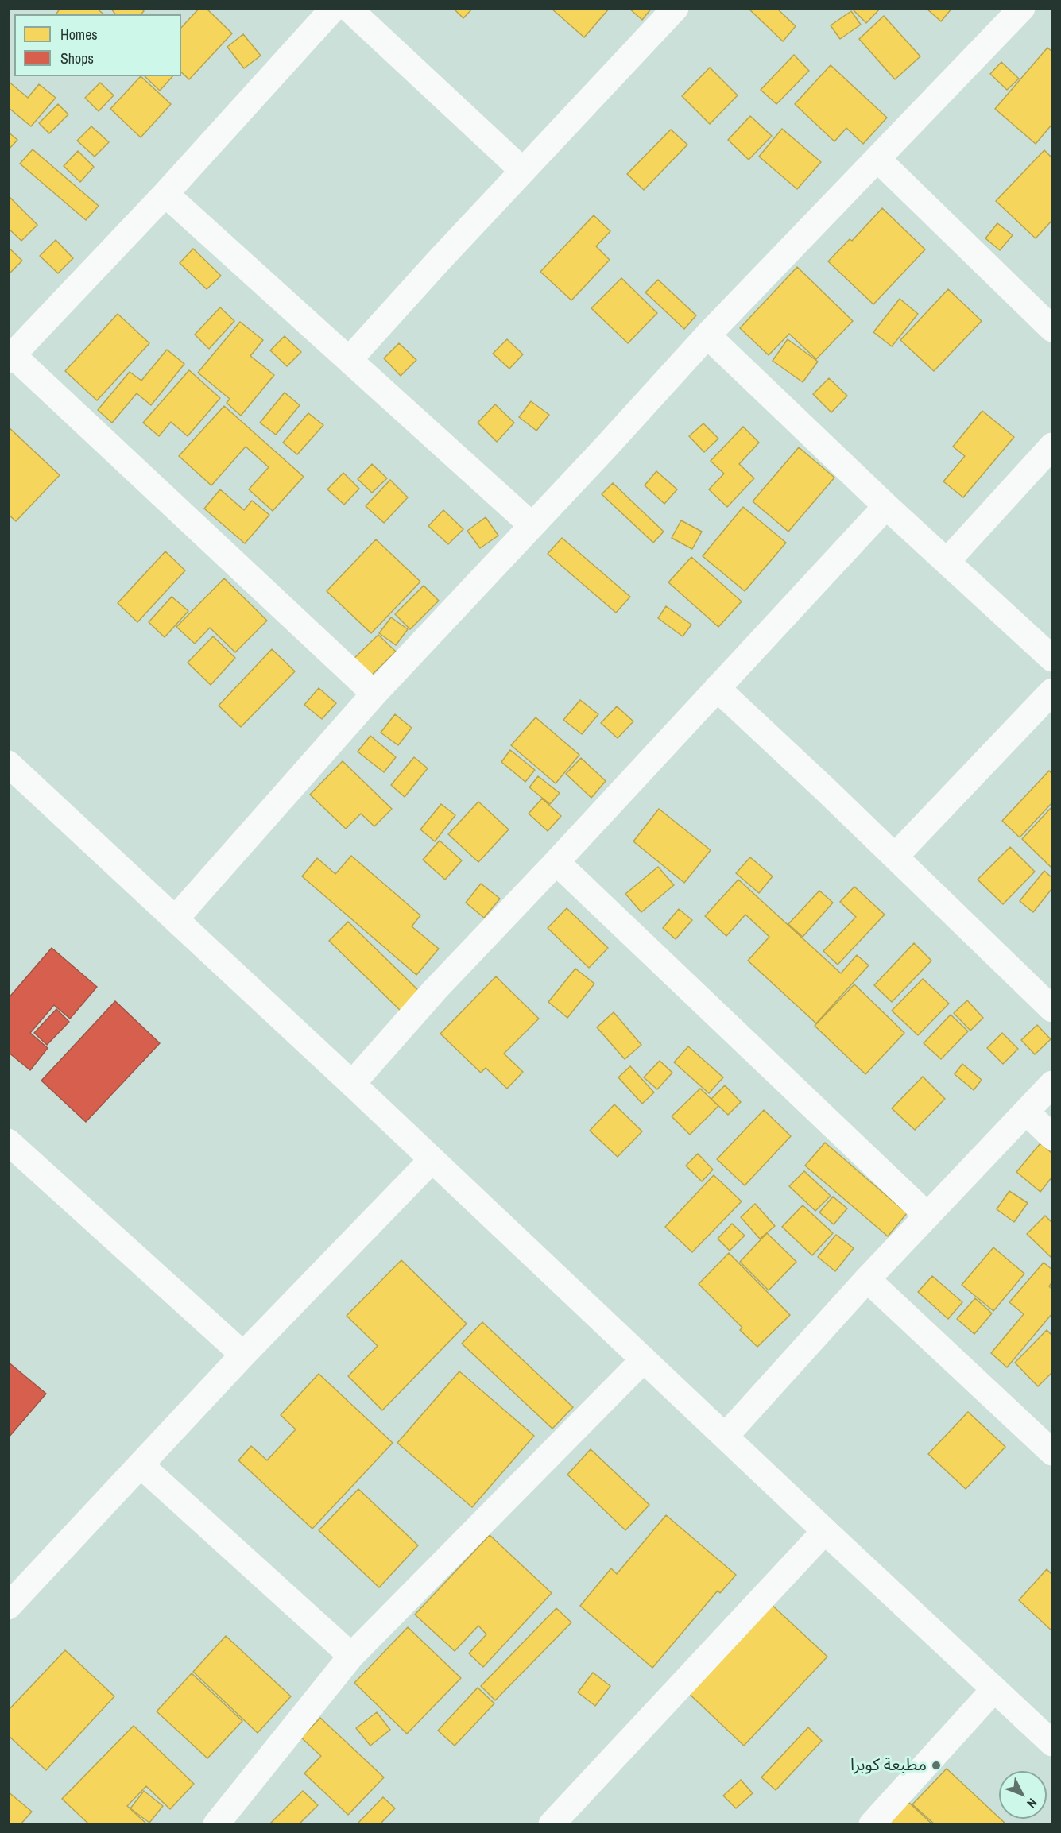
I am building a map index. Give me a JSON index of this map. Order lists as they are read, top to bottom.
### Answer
{
  "places": ["مطبعة كوبرا"],
  "legend": ["Homes", "Shops"],
  "north": "bottom right"
}
